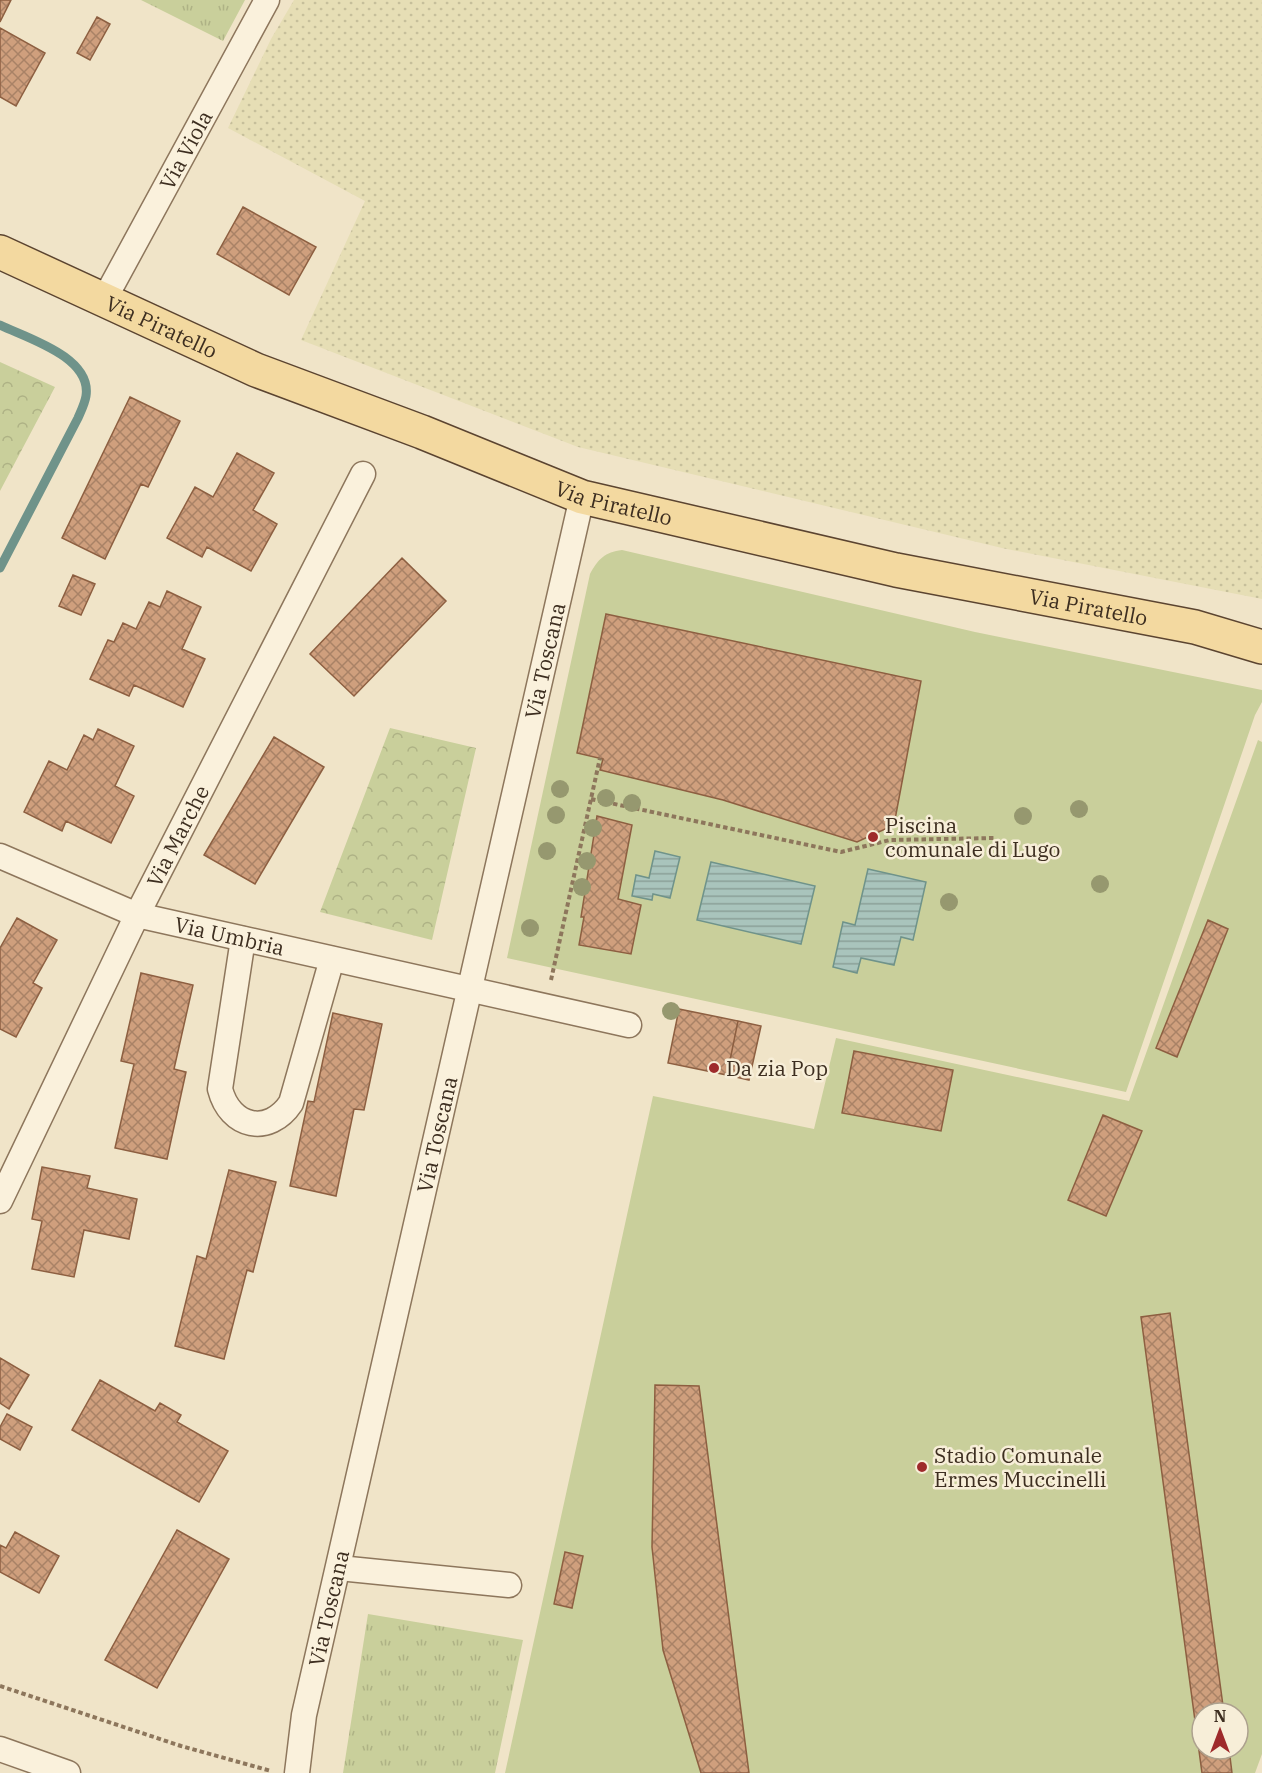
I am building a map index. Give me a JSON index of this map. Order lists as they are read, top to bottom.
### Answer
{
  "streets": {
    "main road": ["Via Piratello"],
    "street": [
      "Via Viola",
      "Via Toscana",
      "Via Marche",
      "Via Umbria"
    ]
  },
  "crossings": [
    ["Via Viola", "Via Piratello"],
    ["Via Piratello", "Via Toscana"],
    ["Via Toscana", "Via Umbria"],
    ["Via Marche", "Via Umbria"]
  ],
  "places": ["Piscina comunale di Lugo", "Da zia Pop", "Stadio Comunale Ermes Muccinelli"],
  "north": "top"
}
